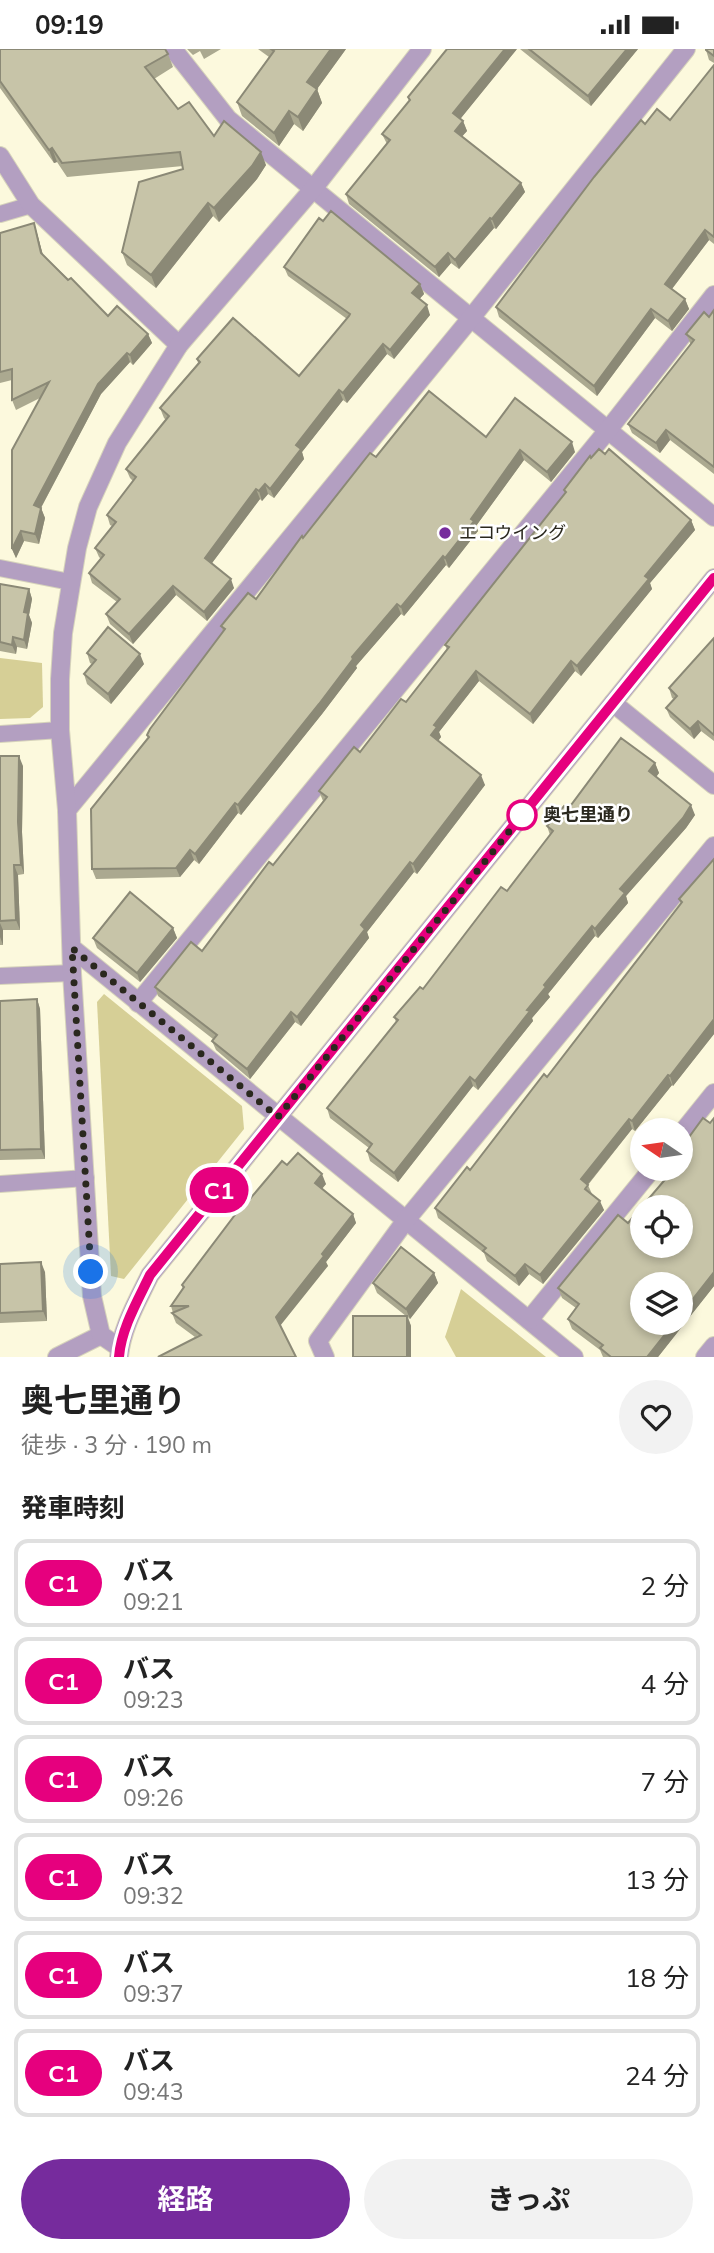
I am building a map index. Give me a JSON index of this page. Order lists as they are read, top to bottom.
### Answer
{
  "places": ["エコウイング", "奥七里通り"],
  "lines": ["bus line C1"],
  "north": "left",
  "page": {
    "status": "09:19",
    "on_map": "C1",
    "heading": [
      ["奥七里通り", "徒歩 · 3 分 · 190 m"],
      "発車時刻"
    ],
    "list": [
      {
        "mark": "C1",
        "name": "バス",
        "note": "09:21",
        "value": "2 分"
      },
      {
        "mark": "C1",
        "name": "バス",
        "note": "09:23",
        "value": "4 分"
      },
      {
        "mark": "C1",
        "name": "バス",
        "note": "09:26",
        "value": "7 分"
      },
      {
        "mark": "C1",
        "name": "バス",
        "note": "09:32",
        "value": "13 分"
      },
      {
        "mark": "C1",
        "name": "バス",
        "note": "09:37",
        "value": "18 分"
      },
      {
        "mark": "C1",
        "name": "バス",
        "note": "09:43",
        "value": "24 分"
      }
    ],
    "buttons": ["経路", "きっぷ"]
  }
}
